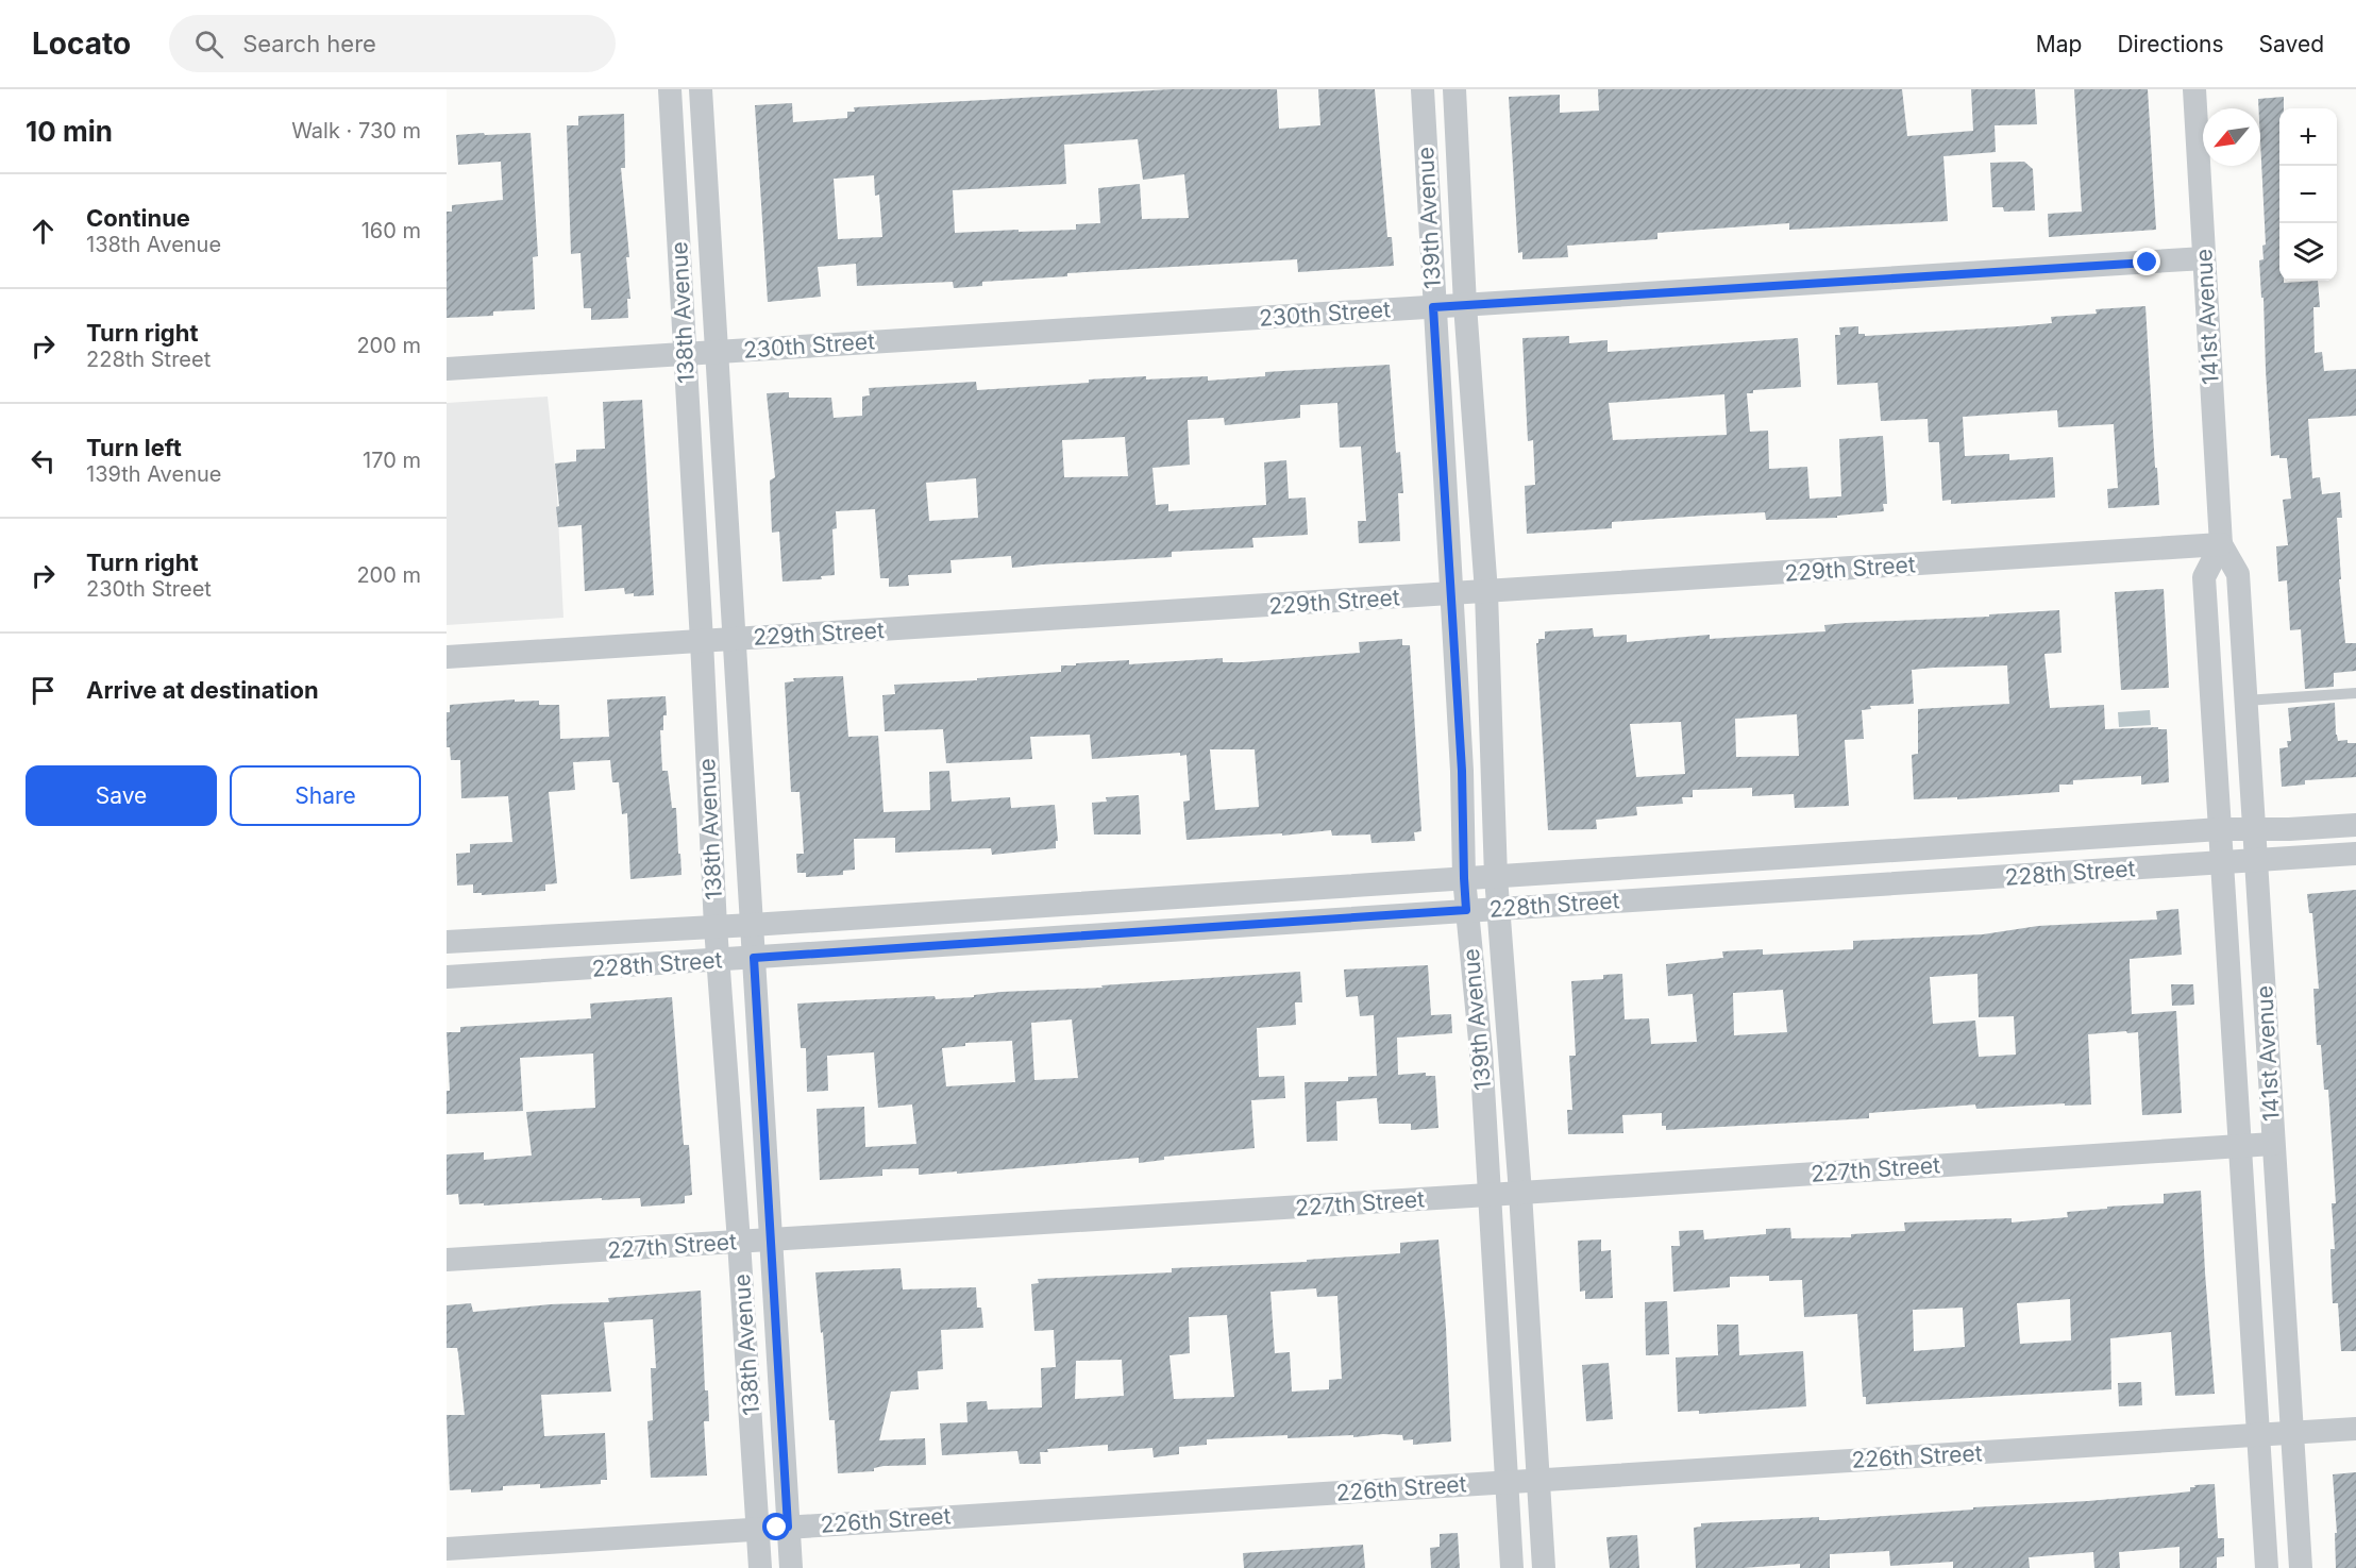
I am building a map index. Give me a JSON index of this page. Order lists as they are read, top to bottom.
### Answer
{
  "streets": {
    "street": [
      "139th Avenue",
      "138th Avenue",
      "230th Street",
      "141st Avenue",
      "229th Street",
      "228th Street",
      "227th Street",
      "226th Street"
    ]
  },
  "crossings": [
    ["139th Avenue", "230th Street"],
    ["139th Avenue", "229th Street"],
    ["139th Avenue", "228th Street"],
    ["139th Avenue", "227th Street"],
    ["139th Avenue", "226th Street"],
    ["138th Avenue", "230th Street"],
    ["138th Avenue", "229th Street"],
    ["138th Avenue", "228th Street"],
    ["138th Avenue", "227th Street"],
    ["138th Avenue", "226th Street"],
    ["230th Street", "141st Avenue"],
    ["141st Avenue", "229th Street"],
    ["141st Avenue", "228th Street"],
    ["141st Avenue", "227th Street"],
    ["141st Avenue", "226th Street"]
  ],
  "north": "bottom left",
  "page": {
    "header": "Locato",
    "search": "Search here",
    "nav": ["Map", "Directions", "Saved"],
    "heading": ["10 min", "Walk · 730 m"],
    "map_buttons": ["+", "−"],
    "list": [
      ["Continue", "138th Avenue", "160 m"],
      ["Turn right", "228th Street", "200 m"],
      ["Turn left", "139th Avenue", "170 m"],
      ["Turn right", "230th Street", "200 m"],
      "Arrive at destination"
    ],
    "buttons": ["Save", "Share"]
  }
}
